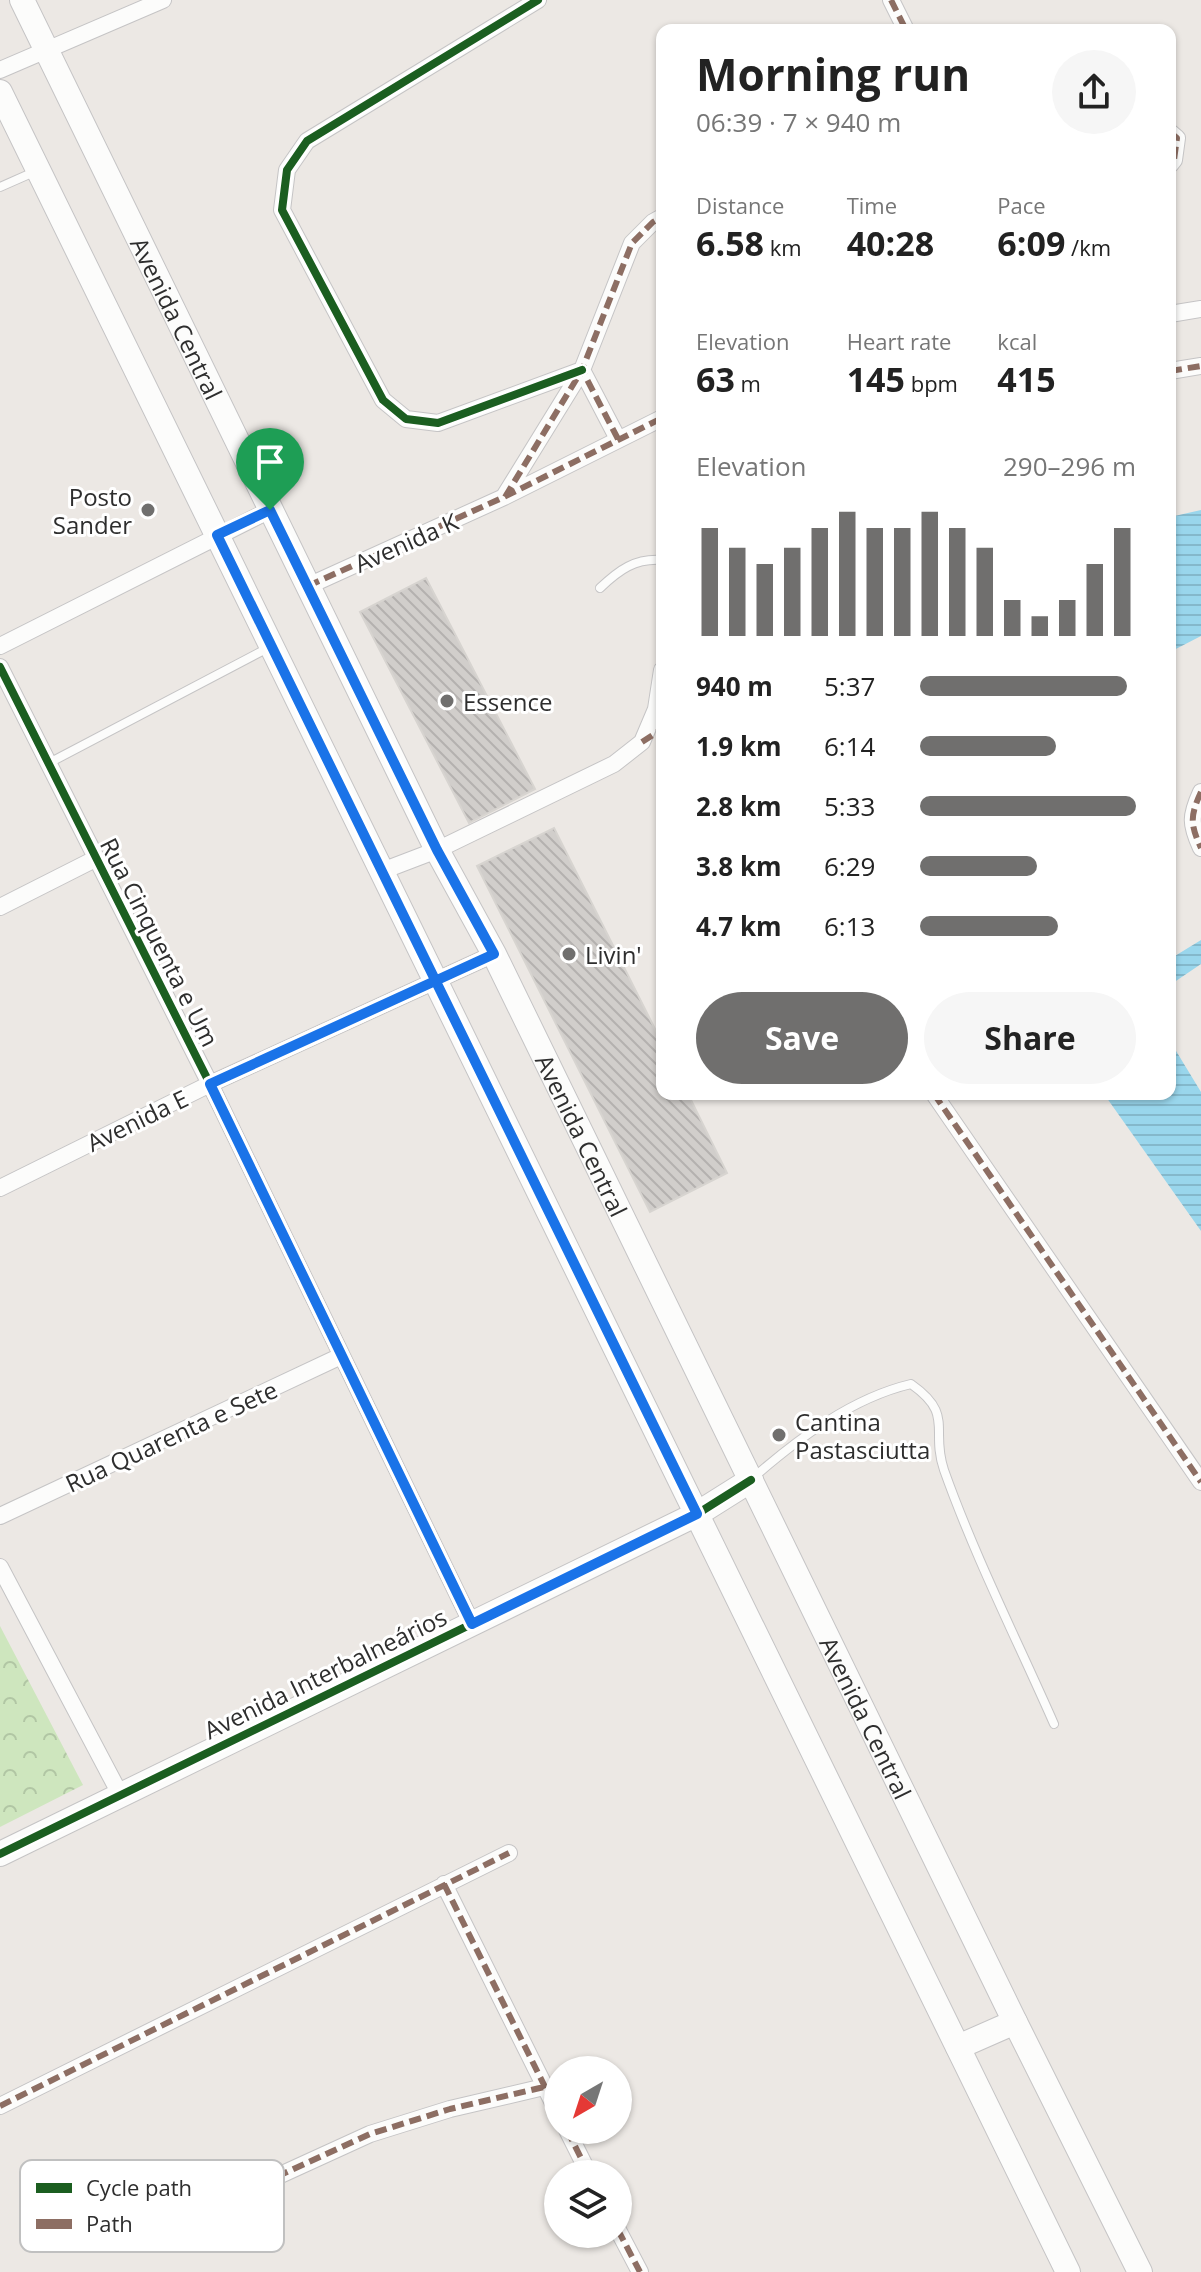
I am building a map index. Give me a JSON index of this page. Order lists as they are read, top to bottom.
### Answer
{
  "streets": {
    "main road": ["Avenida Central", "Avenida Interbalneários"],
    "street": [
      "Avenida K",
      "Rua Cinquenta e Um",
      "Avenida E",
      "Rua Quarenta e Sete"
    ]
  },
  "crossings": [
    ["Avenida Central", "Avenida K"],
    ["Avenida Central", "Avenida E"],
    ["Avenida Central", "Avenida Interbalneários"],
    ["Rua Cinquenta e Um", "Avenida E"],
    ["Rua Cinquenta e Um", "Rua Quarenta e Sete"],
    ["Rua Cinquenta e Um", "Avenida Interbalneários"]
  ],
  "places": [
    "Posto Sander",
    "Essence",
    "Livin'",
    "Cantina Pastasciutta"
  ],
  "legend": ["Cycle path", "Path"],
  "north": "bottom left",
  "page": {
    "heading": ["Morning run", "06:39 · 7 × 940 m"],
    "stats": [
      ["Distance", "6.58 km"],
      ["Time", "40:28"],
      ["Pace", "6:09 /km"],
      ["Elevation", "63 m"],
      ["Heart rate", "145 bpm"],
      ["kcal", "415"]
    ],
    "chart": ["Elevation", "290–296 m"],
    "list": [
      {
        "name": "940 m",
        "note": "5:37"
      },
      {
        "name": "1.9 km",
        "note": "6:14"
      },
      {
        "name": "2.8 km",
        "note": "5:33"
      },
      {
        "name": "3.8 km",
        "note": "6:29"
      },
      {
        "name": "4.7 km",
        "note": "6:13"
      }
    ],
    "buttons": ["Save", "Share"]
  }
}
